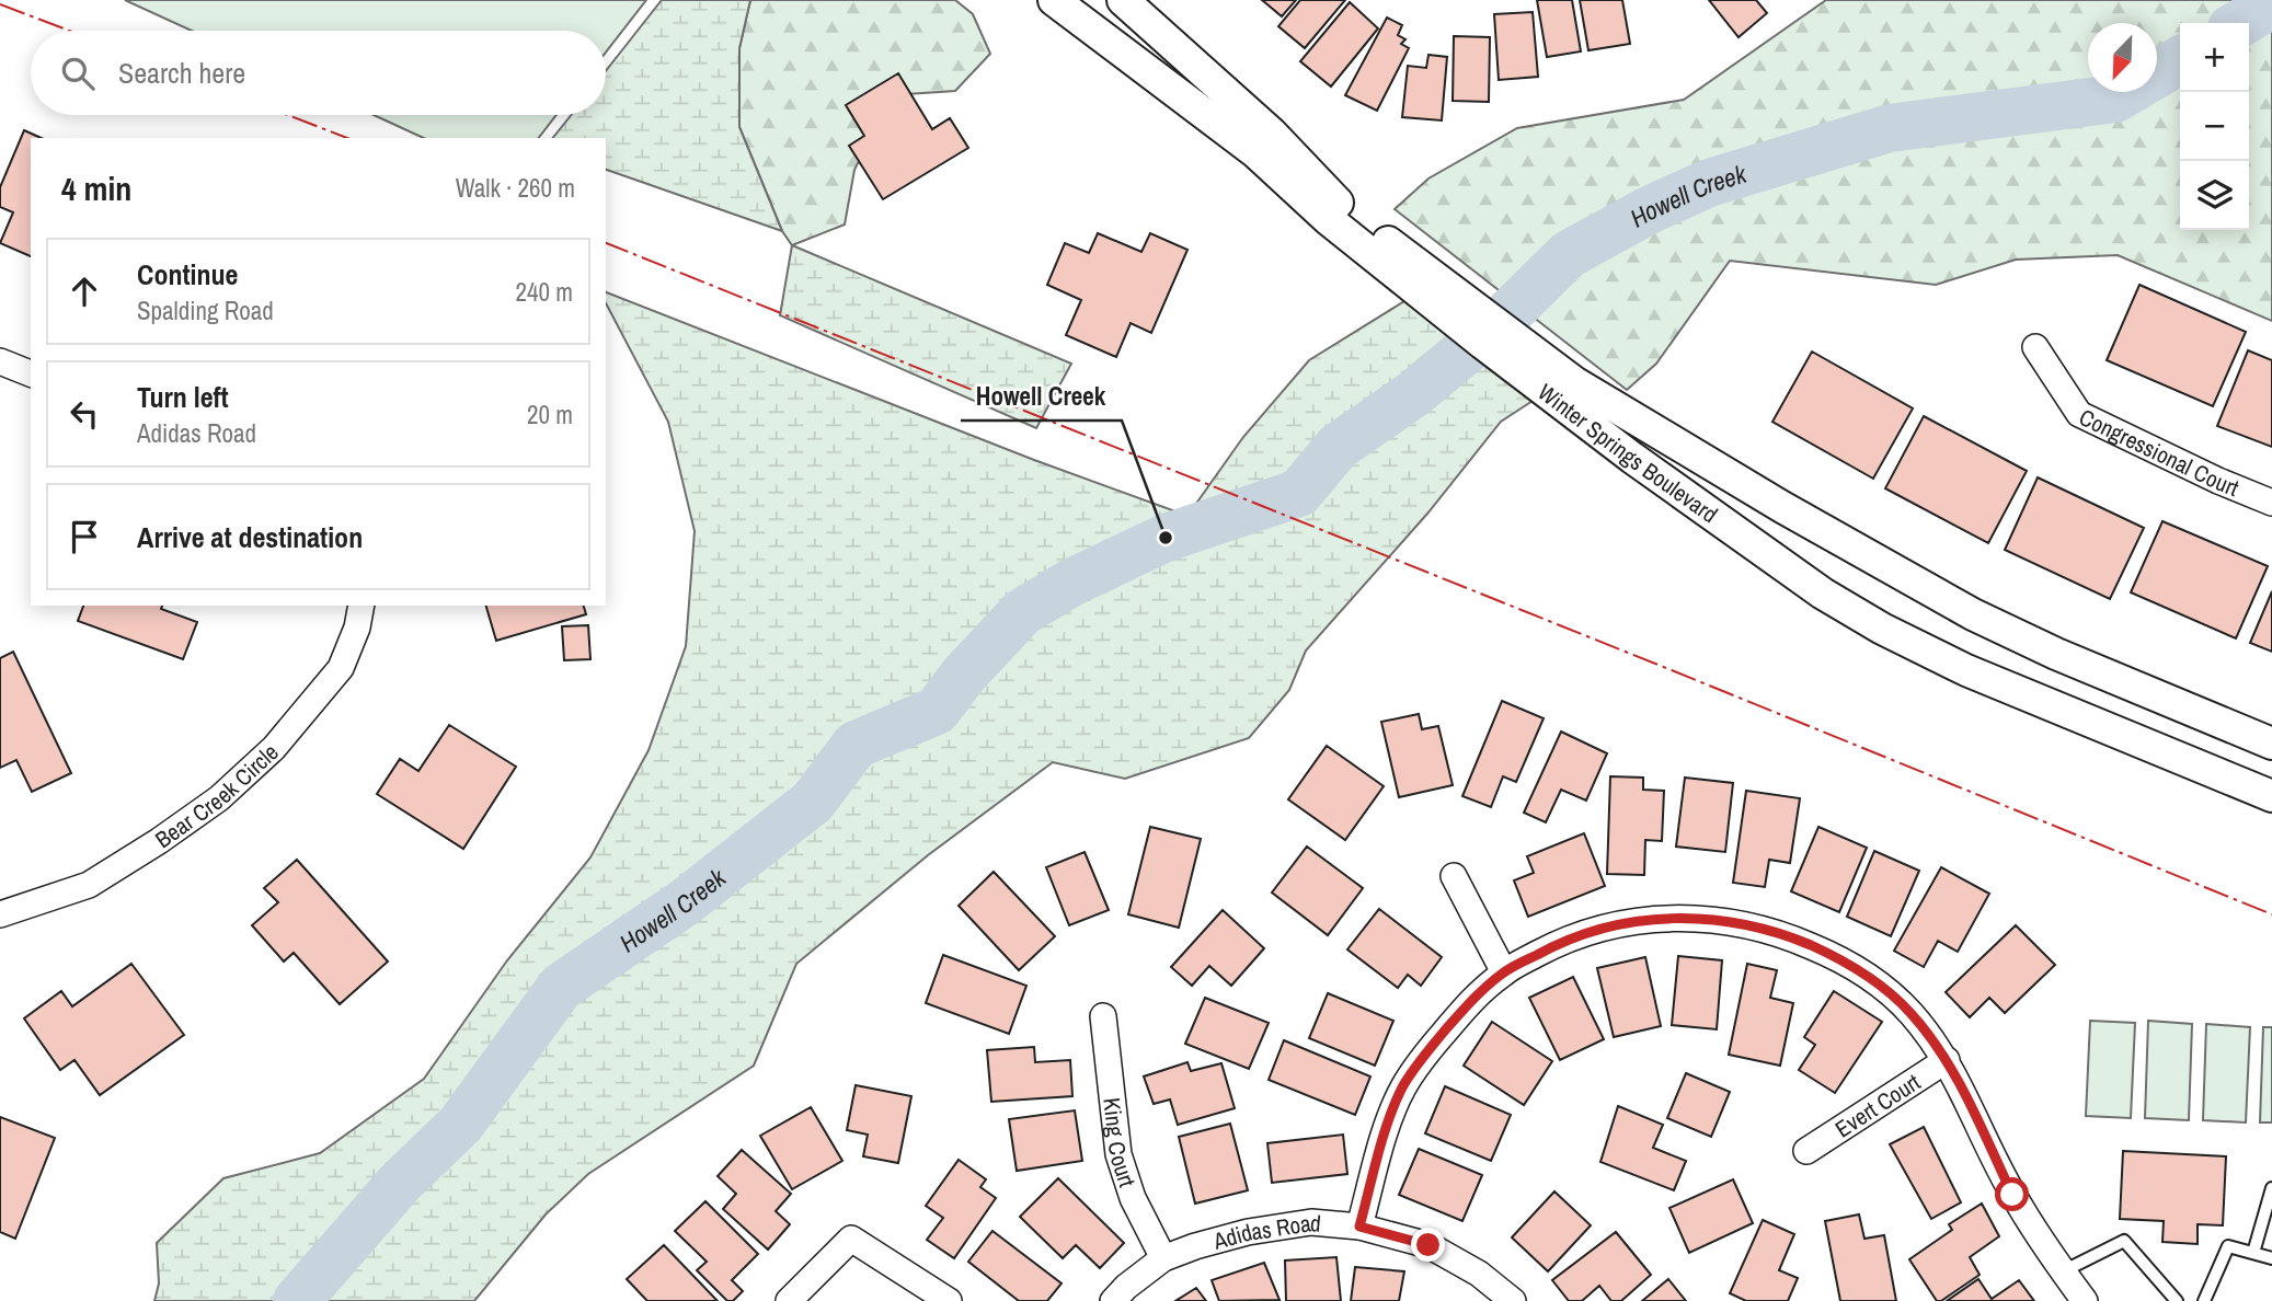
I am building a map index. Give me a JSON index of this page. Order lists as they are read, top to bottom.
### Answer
{
  "streets": {
    "street": [
      "Congressional Court",
      "Winter Springs Boulevard",
      "Bear Creek Circle",
      "Evert Court",
      "King Court",
      "Adidas Road"
    ]
  },
  "crossings": [
    ["King Court", "Adidas Road"]
  ],
  "water": ["Howell Creek"],
  "places": ["Howell Creek"],
  "north": "bottom left",
  "page": {
    "map_buttons": ["+", "−"],
    "search": "Search here",
    "heading": ["4 min", "Walk · 260 m"],
    "list": [
      ["Continue", "Spalding Road", "240 m"],
      ["Turn left", "Adidas Road", "20 m"],
      "Arrive at destination"
    ]
  }
}
